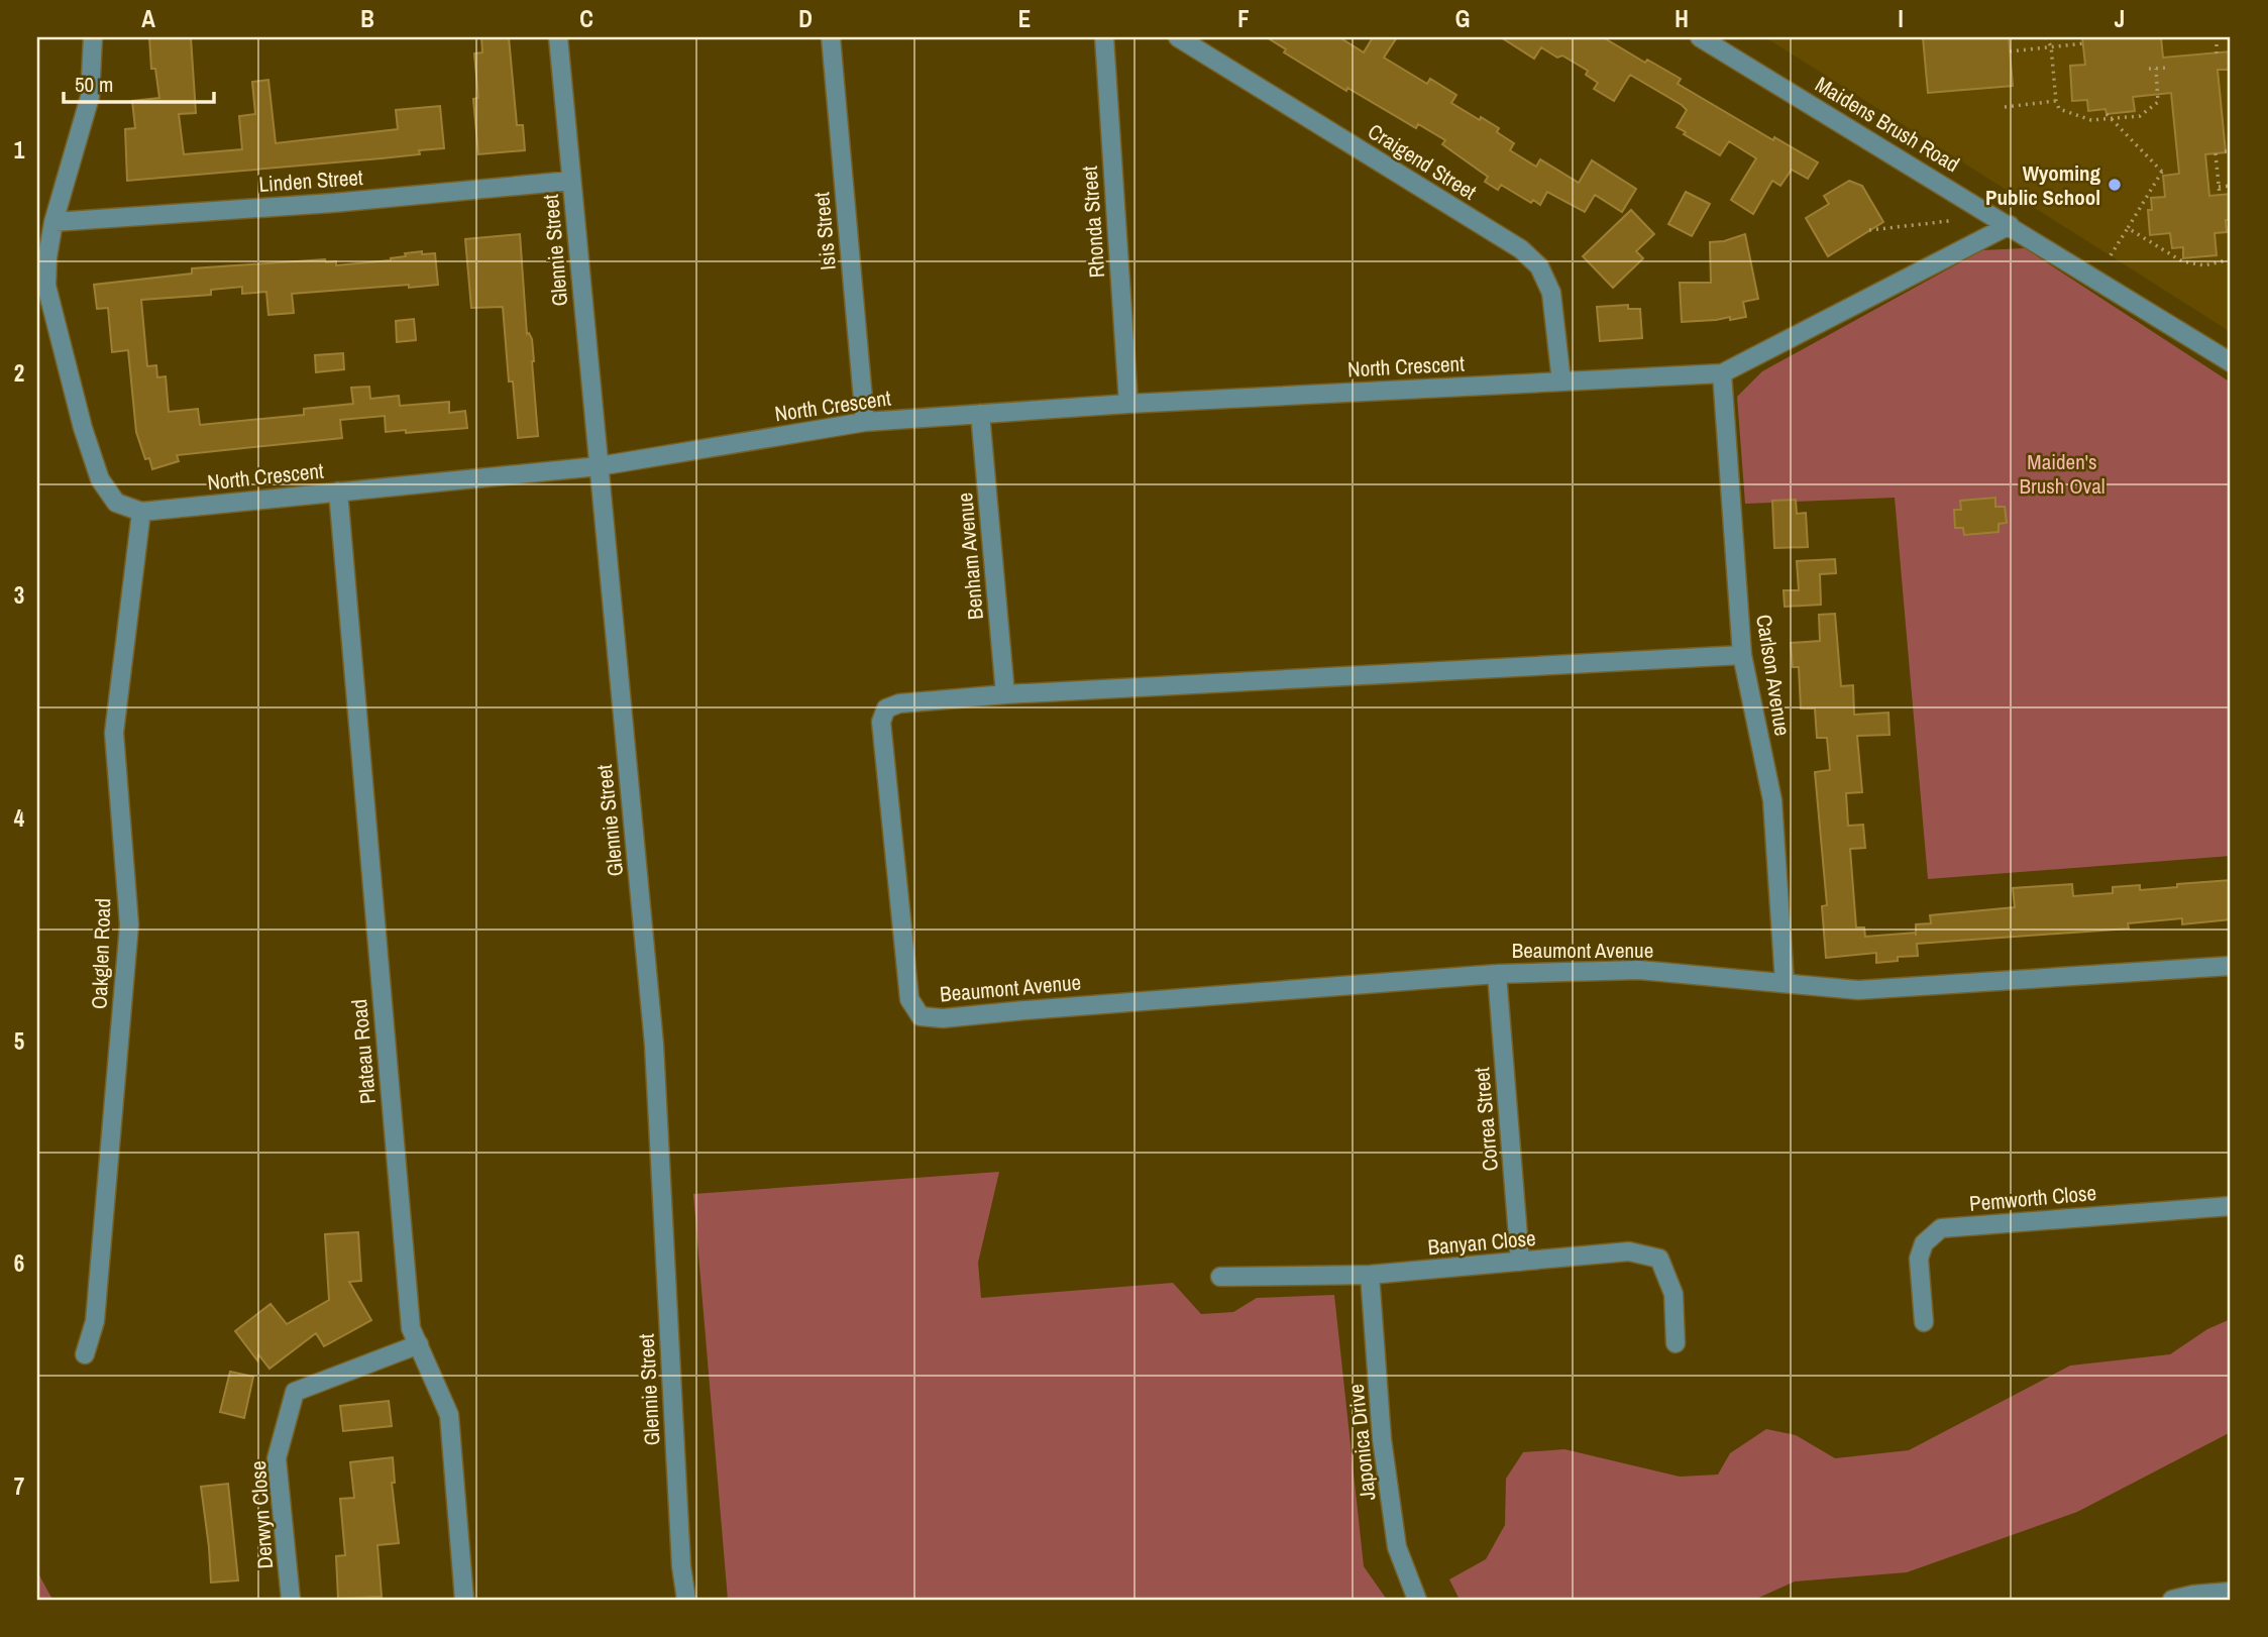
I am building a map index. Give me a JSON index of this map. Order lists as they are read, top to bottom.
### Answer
{
  "streets": {
    "street": [
      "Maidens Brush Road",
      "Craigend Street",
      "Linden Street",
      "Rhonda Street",
      "Isis Street",
      "Glennie Street",
      "North Crescent",
      "Benham Avenue",
      "Carlson Avenue",
      "Beaumont Avenue",
      "Oakglen Road",
      "Plateau Road",
      "Correa Street",
      "Pemworth Close",
      "Banyan Close",
      "Japonica Drive",
      "Derwyn Close"
    ]
  },
  "crossings": [
    ["Maidens Brush Road", "North Crescent"],
    ["Craigend Street", "North Crescent"],
    ["Linden Street", "Glennie Street"],
    ["Rhonda Street", "North Crescent"],
    ["Isis Street", "North Crescent"],
    ["Glennie Street", "North Crescent"],
    ["North Crescent", "Benham Avenue"],
    ["North Crescent", "Carlson Avenue"],
    ["North Crescent", "Oakglen Road"],
    ["North Crescent", "Plateau Road"],
    ["Benham Avenue", "Beaumont Avenue"],
    ["Carlson Avenue", "Beaumont Avenue"],
    ["Beaumont Avenue", "Correa Street"],
    ["Plateau Road", "Derwyn Close"],
    ["Correa Street", "Banyan Close"],
    ["Banyan Close", "Japonica Drive"]
  ],
  "parks": ["Maiden's Brush Oval"],
  "places": ["Wyoming Public School"],
  "scale_bar": "50 m",
  "grid": {
    "columns": [
      "A",
      "B",
      "C",
      "D",
      "E",
      "F",
      "G",
      "H",
      "I",
      "J"
    ],
    "rows": [
      "1",
      "2",
      "3",
      "4",
      "5",
      "6",
      "7"
    ]
  }
}
